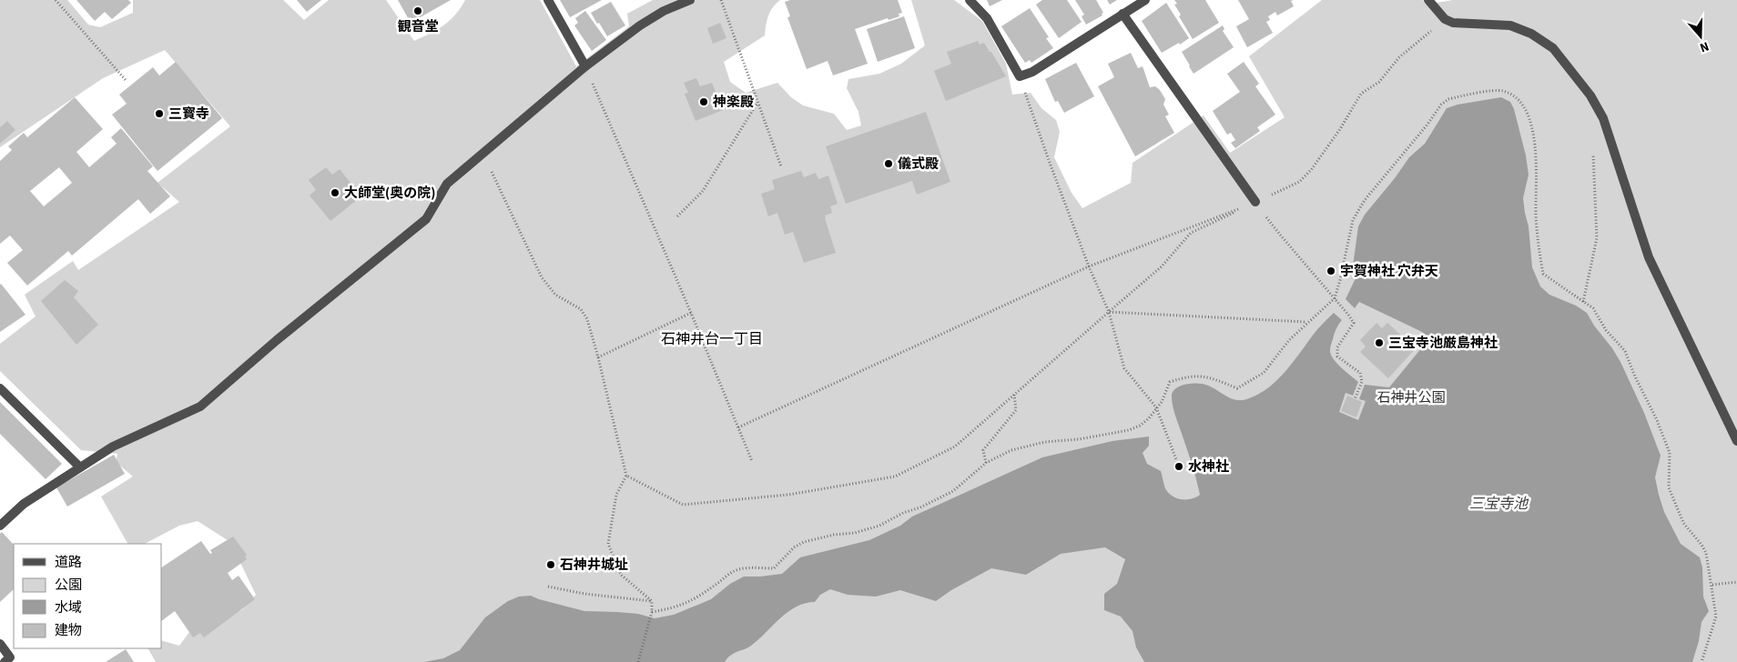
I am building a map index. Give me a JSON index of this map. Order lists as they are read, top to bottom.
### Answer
{
  "districts": ["石神井台一丁目"],
  "water": ["三宝寺池"],
  "parks": ["石神井公園"],
  "places": [
    "観音堂",
    "神楽殿",
    "三寳寺",
    "儀式殿",
    "大師堂(奥の院)",
    "宇賀神社 穴弁天",
    "三宝寺池厳島神社",
    "水神社",
    "石神井城址"
  ],
  "legend": [
    "道路",
    "公園",
    "水域",
    "建物"
  ],
  "north": "bottom"
}
